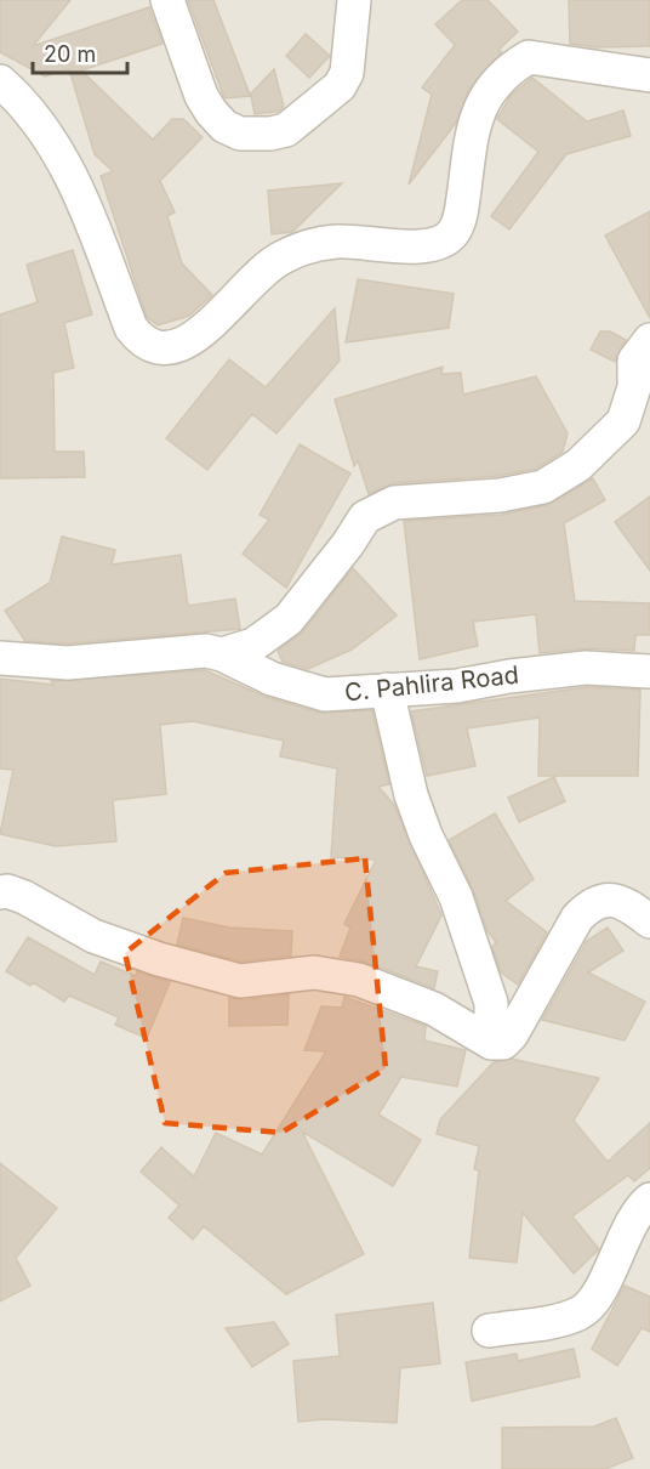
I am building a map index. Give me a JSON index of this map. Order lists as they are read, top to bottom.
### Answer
{
  "streets": {
    "street": ["C. Pahlira Road"]
  },
  "scale_bar": "20 m"
}
